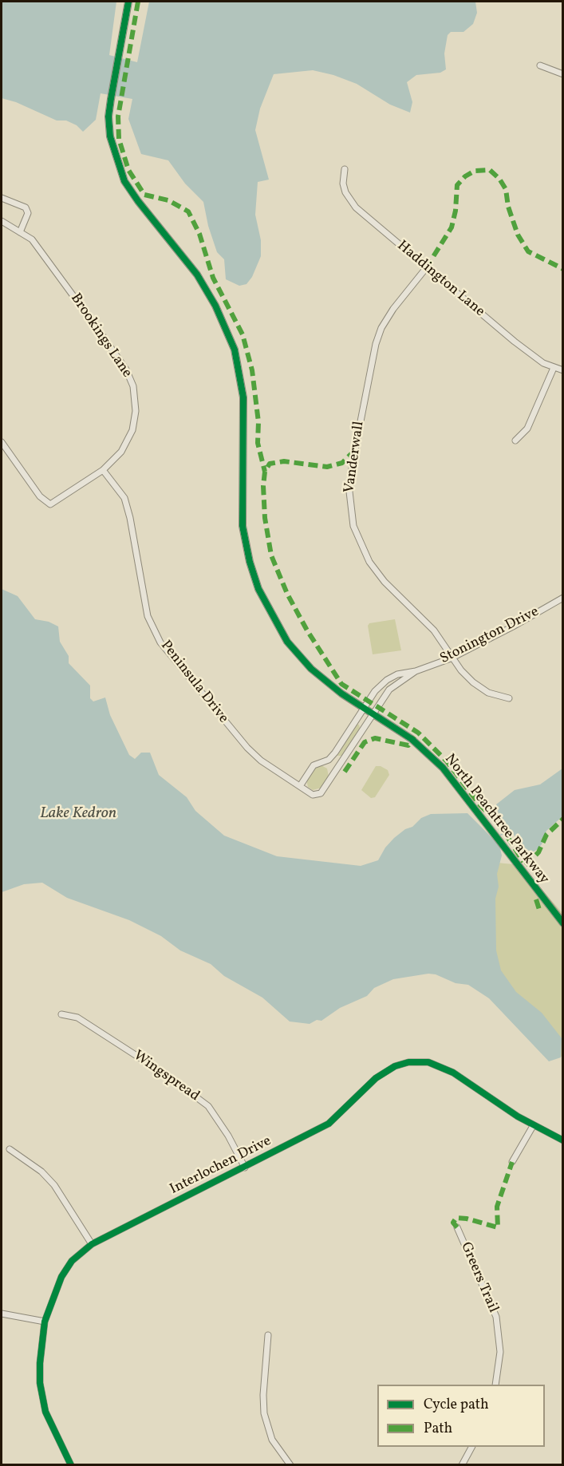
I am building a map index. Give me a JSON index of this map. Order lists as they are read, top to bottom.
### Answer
{
  "streets": {
    "street": [
      "Haddington Lane",
      "Brookings Lane",
      "Vanderwall",
      "Stonington Drive",
      "Peninsula Drive",
      "North Peachtree Parkway",
      "Wingspread",
      "Interlochen Drive",
      "Greers Trail"
    ]
  },
  "crossings": [
    ["Haddington Lane", "Vanderwall"],
    ["Brookings Lane", "Peninsula Drive"],
    ["Vanderwall", "Stonington Drive"],
    ["Stonington Drive", "Peninsula Drive"],
    ["Stonington Drive", "North Peachtree Parkway"],
    ["Peninsula Drive", "North Peachtree Parkway"],
    ["Wingspread", "Interlochen Drive"]
  ],
  "water": ["Lake Kedron"],
  "legend": ["Cycle path", "Path"]
}
